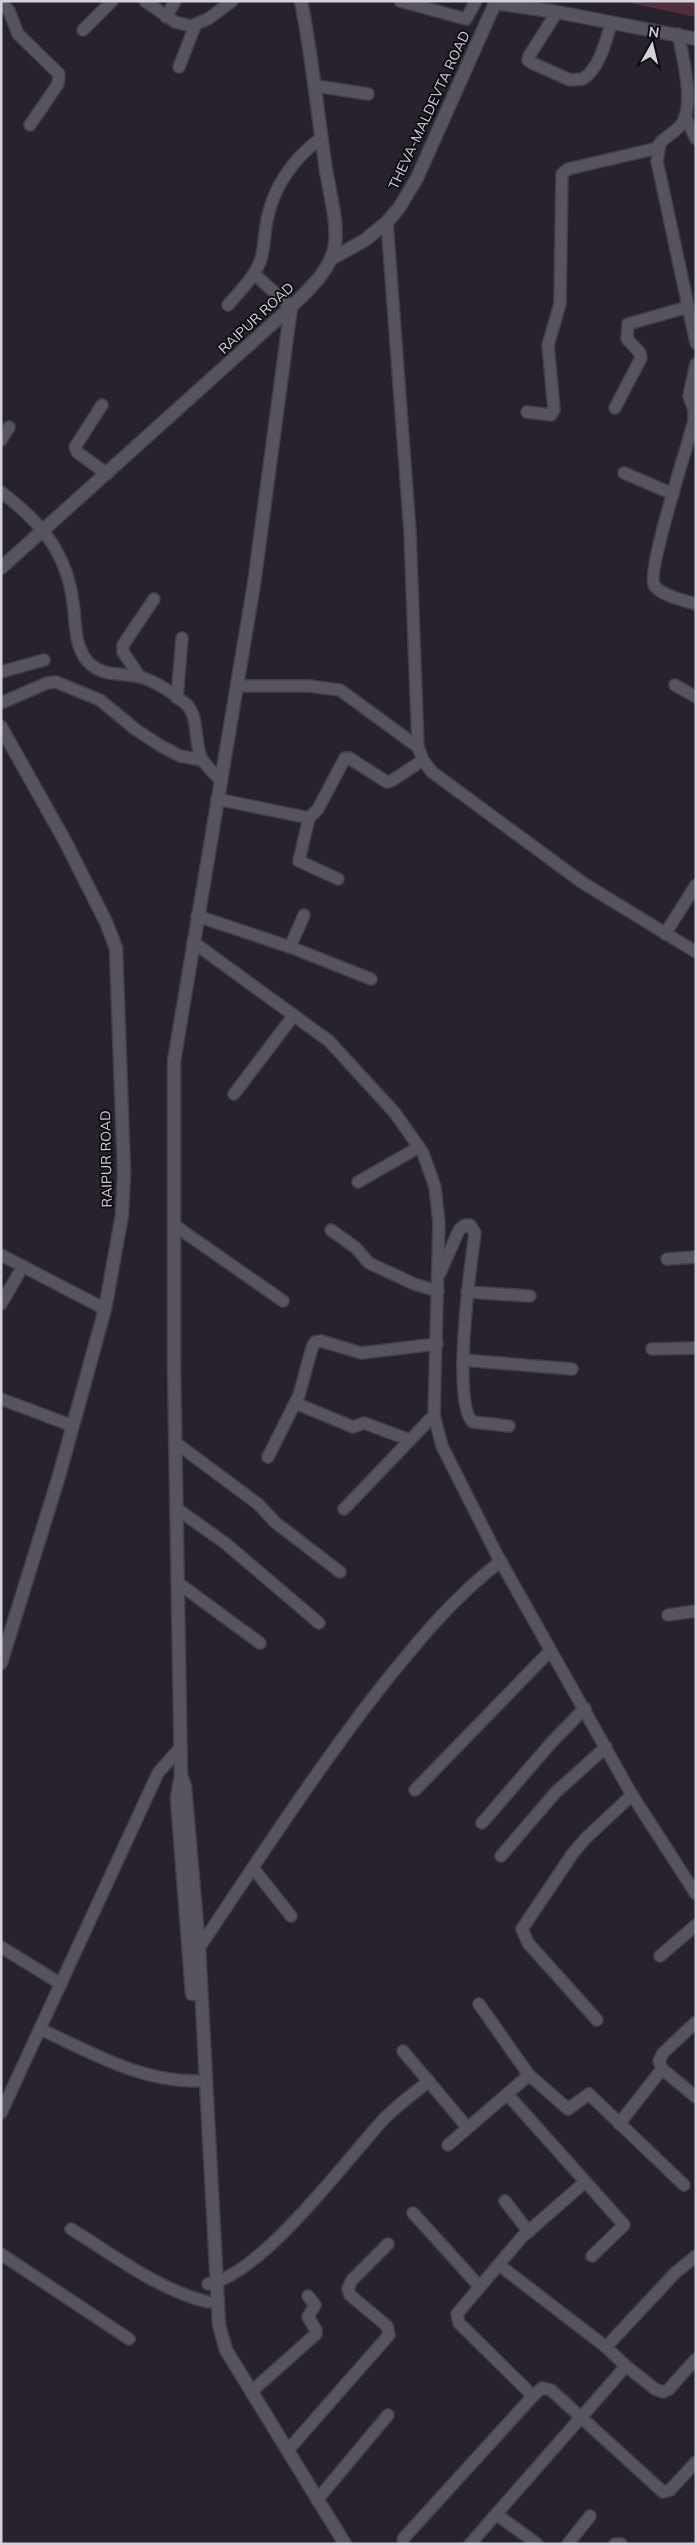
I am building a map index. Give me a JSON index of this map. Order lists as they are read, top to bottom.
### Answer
{
  "streets": {
    "street": ["THEVA-MALDEVTA ROAD", "RAIPUR ROAD"]
  },
  "crossings": [
    ["THEVA-MALDEVTA ROAD", "RAIPUR ROAD"]
  ],
  "north": "top"
}
